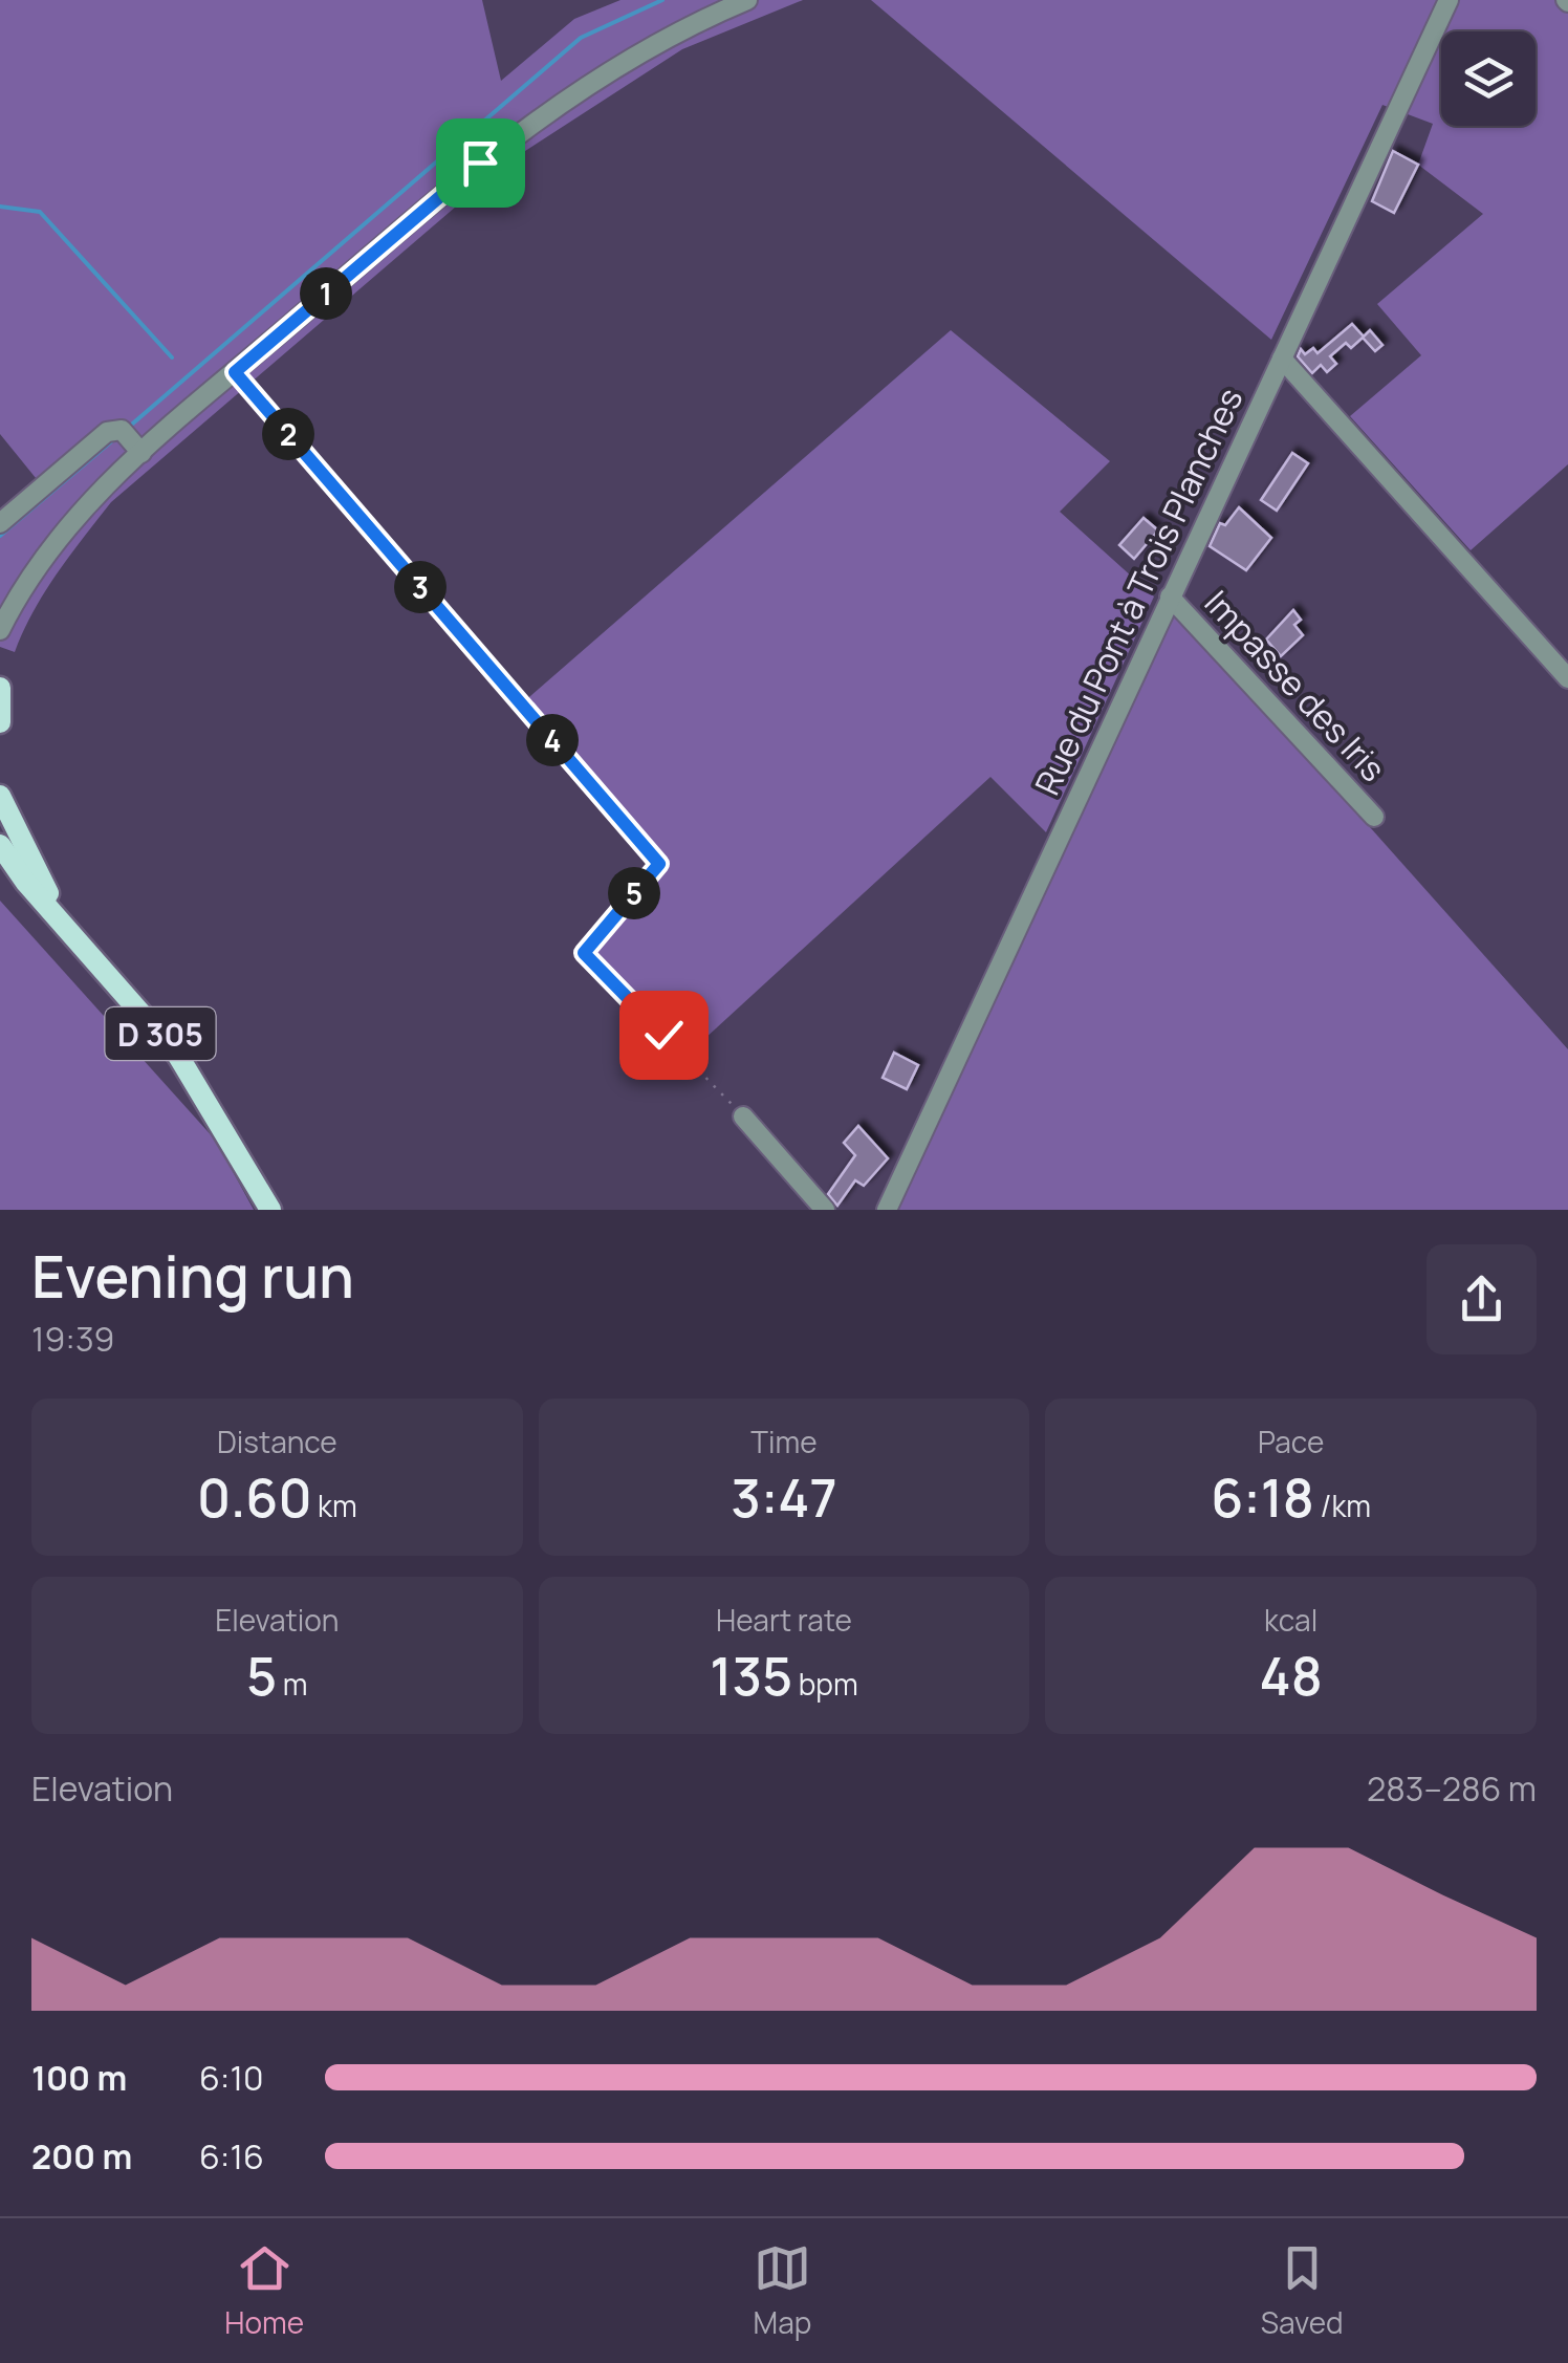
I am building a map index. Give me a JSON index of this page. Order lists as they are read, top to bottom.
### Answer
{
  "streets": {
    "main road": ["D 305"],
    "street": ["Rue du Pont à Trois Planches", "Impasse des Iris"]
  },
  "crossings": [
    ["Rue du Pont à Trois Planches", "Impasse des Iris"]
  ],
  "page": {
    "pins": [
      "1",
      "2",
      "3",
      "4",
      "5"
    ],
    "heading": ["Evening run", "19:39"],
    "stats": [
      ["Distance", "0.60 km"],
      ["Time", "3:47"],
      ["Pace", "6:18 /km"],
      ["Elevation", "5 m"],
      ["Heart rate", "135 bpm"],
      ["kcal", "48"]
    ],
    "chart": ["Elevation", "283–286 m"],
    "list": [
      {
        "name": "100 m",
        "note": "6:10"
      },
      {
        "name": "200 m",
        "note": "6:16"
      }
    ],
    "tabs": ["Home", "Map", "Saved"]
  }
}
